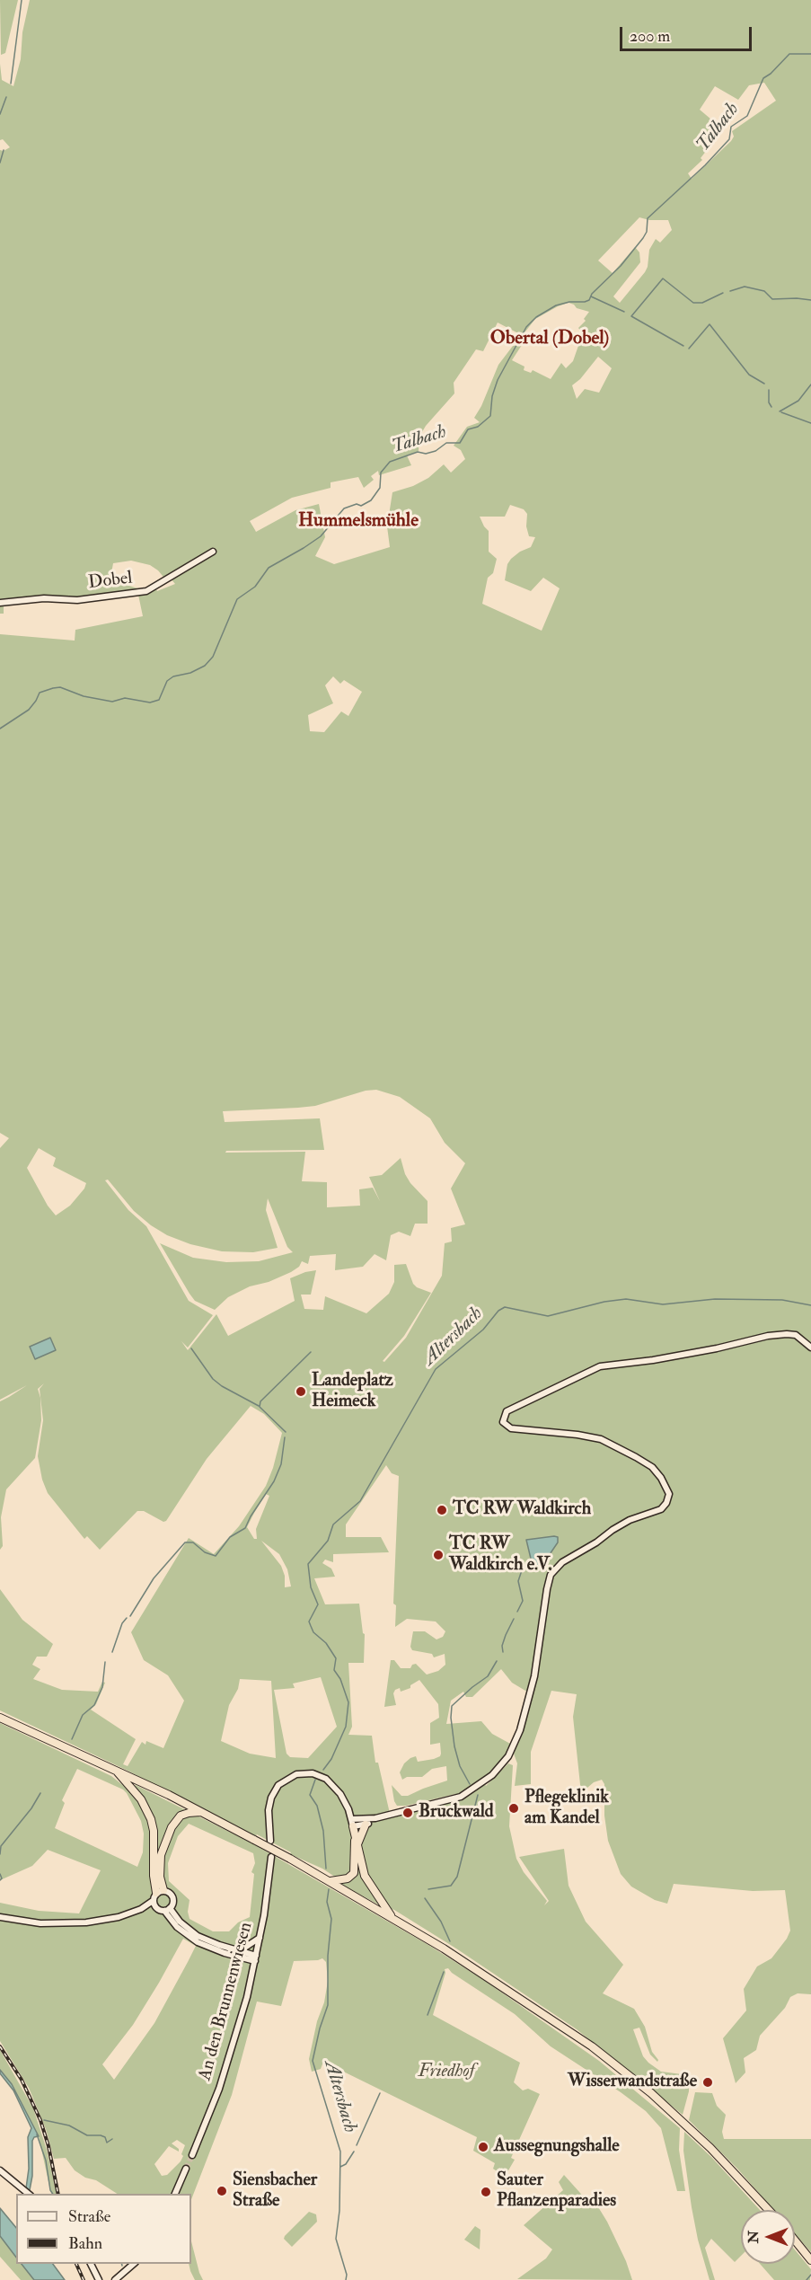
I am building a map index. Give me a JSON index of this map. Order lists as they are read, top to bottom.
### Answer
{
  "streets": {
    "street": ["Dobel", "An den Brunnenwiesen"]
  },
  "districts": ["Obertal (Dobel)", "Hummelsmühle"],
  "water": ["Talbach", "Altersbach"],
  "parks": ["Friedhof"],
  "places": [
    "Landeplatz Heimeck",
    "TC RW Waldkirch",
    "TC RW Waldkirch e.V.",
    "Pflegeklinik am Kandel",
    "Bruckwald",
    "Wisserwandstraße",
    "Aussegnungshalle",
    "Siensbacher Straße",
    "Sauter Pflanzenparadies"
  ],
  "legend": ["Straße", "Bahn"],
  "scale_bar": "200 m",
  "north": "left"
}
